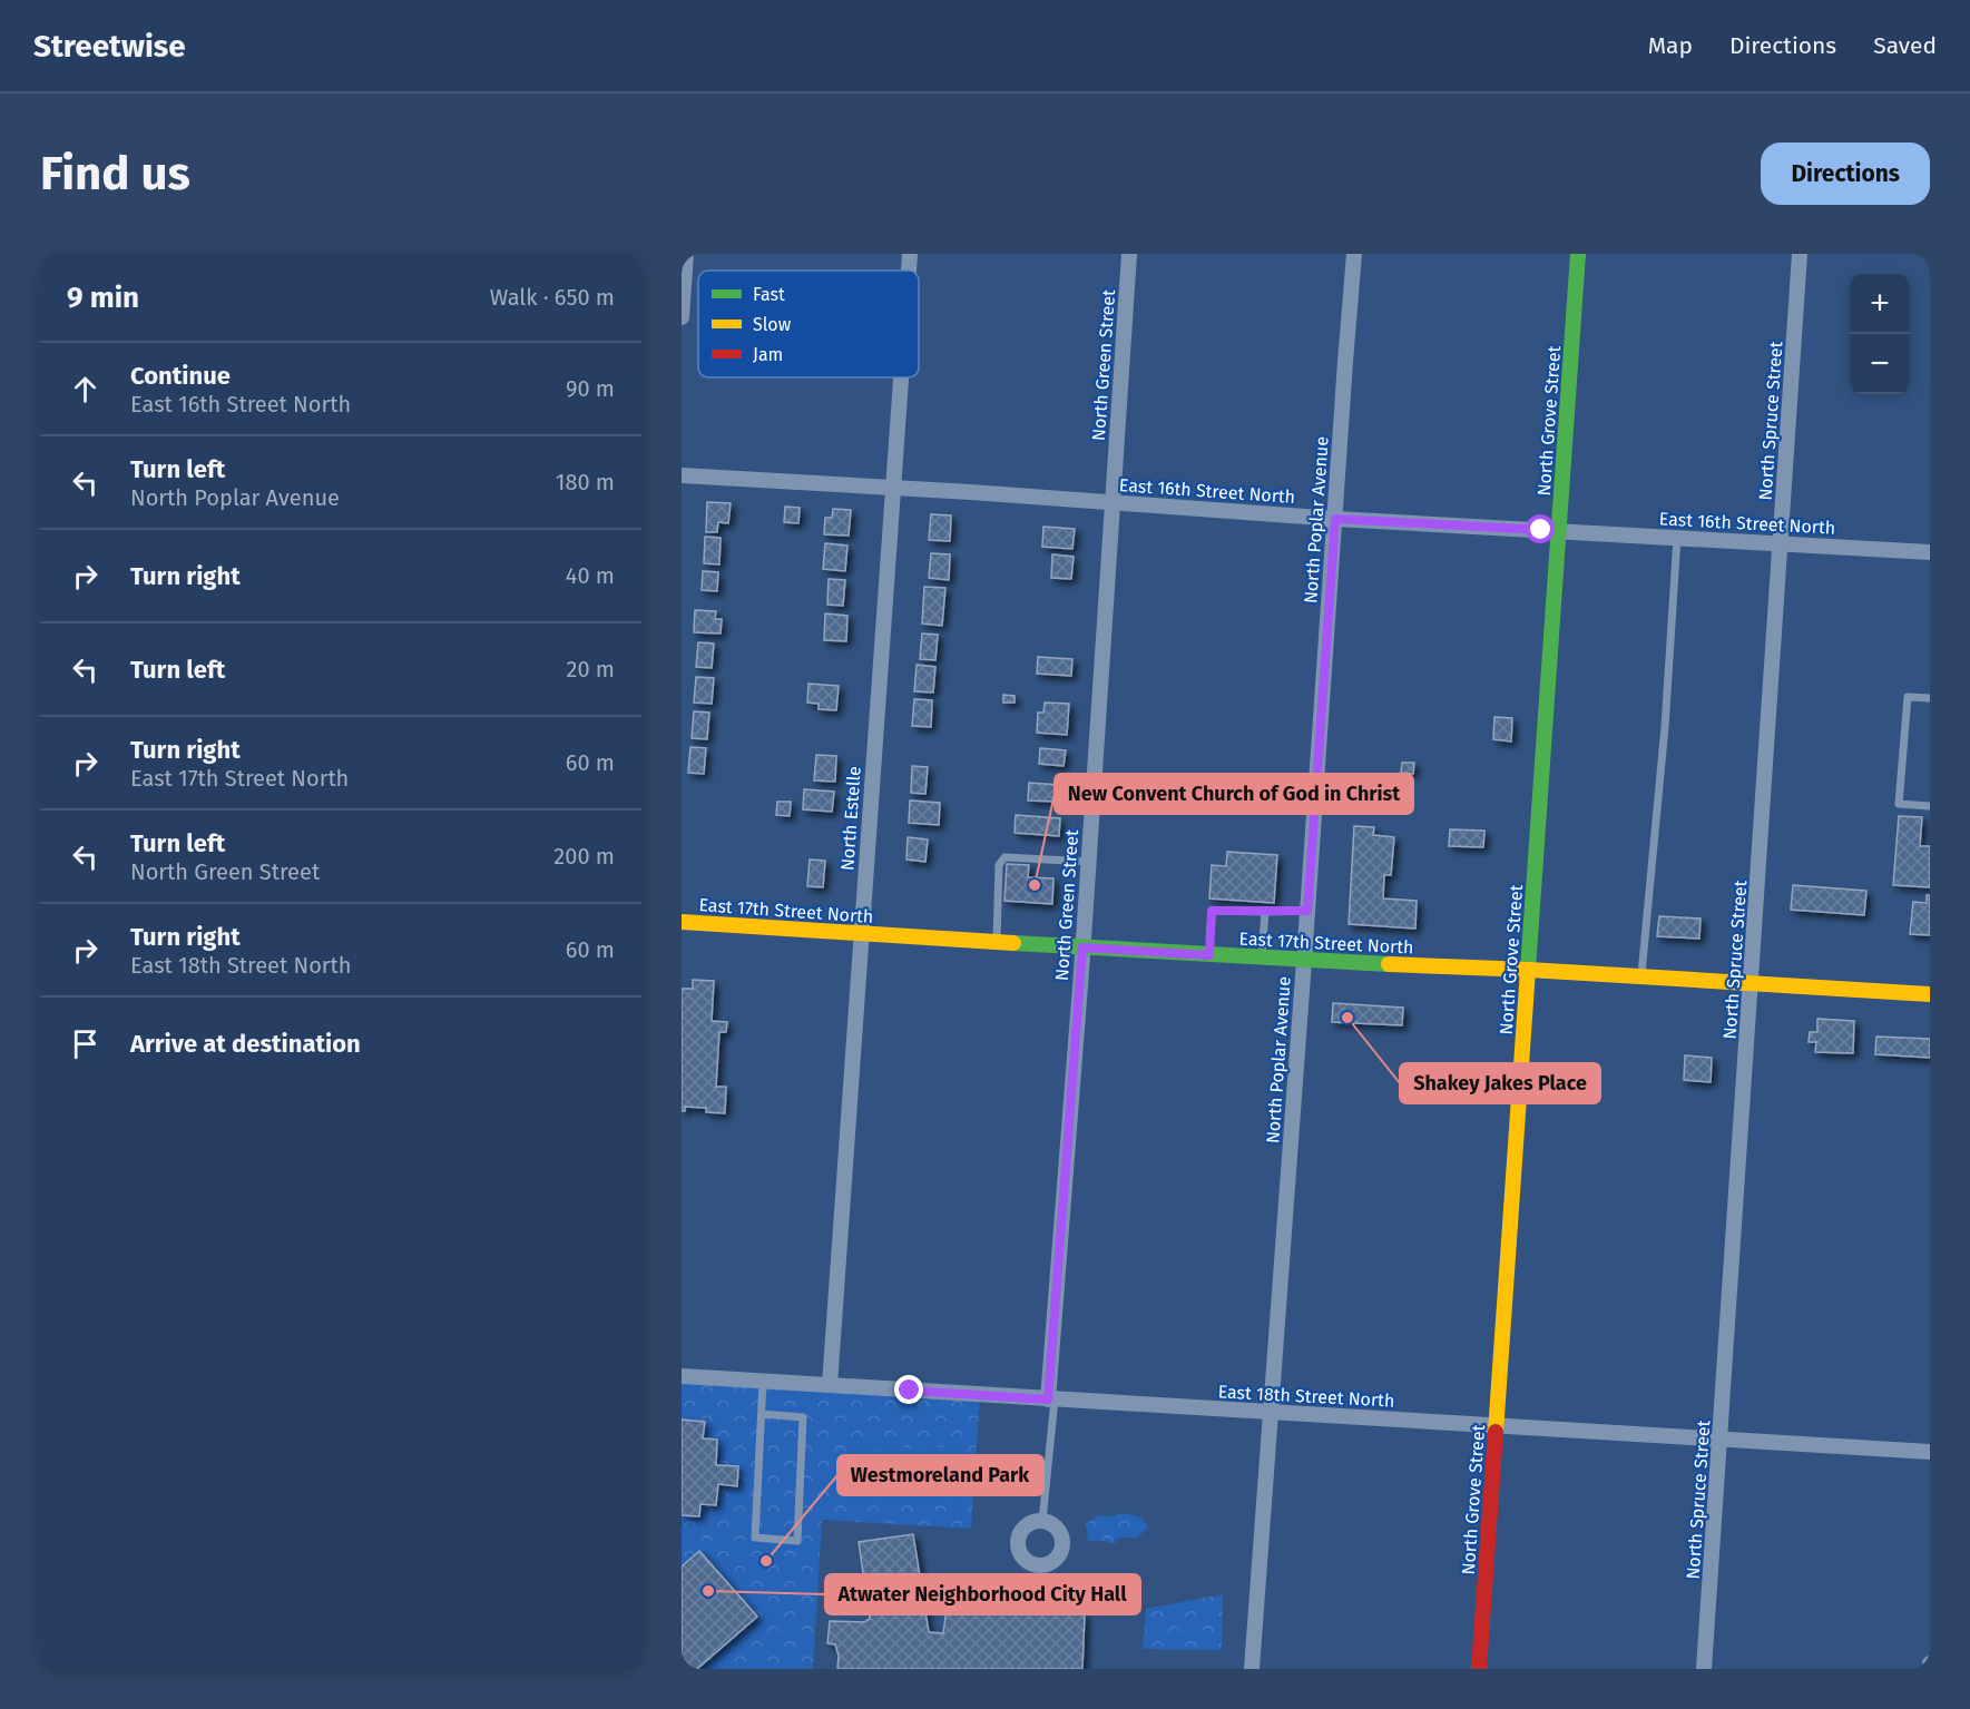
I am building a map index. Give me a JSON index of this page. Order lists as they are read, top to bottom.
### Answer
{
  "streets": {
    "street": [
      "North Green Street",
      "North Grove Street",
      "North Spruce Street",
      "East 16th Street North",
      "North Poplar Avenue",
      "North Estelle",
      "East 17th Street North",
      "East 18th Street North"
    ]
  },
  "crossings": [
    ["North Green Street", "East 16th Street North"],
    ["North Green Street", "East 17th Street North"],
    ["North Green Street", "East 18th Street North"],
    ["North Grove Street", "East 16th Street North"],
    ["North Grove Street", "East 17th Street North"],
    ["North Grove Street", "East 18th Street North"],
    ["North Spruce Street", "East 16th Street North"],
    ["North Spruce Street", "East 17th Street North"],
    ["North Spruce Street", "East 18th Street North"],
    ["East 16th Street North", "North Poplar Avenue"],
    ["East 16th Street North", "North Estelle"],
    ["North Poplar Avenue", "East 17th Street North"],
    ["North Poplar Avenue", "East 18th Street North"],
    ["North Estelle", "East 17th Street North"],
    ["North Estelle", "East 18th Street North"]
  ],
  "places": [
    "New Convent Church of God in Christ",
    "Shakey Jakes Place",
    "Westmoreland Park",
    "Atwater Neighborhood City Hall"
  ],
  "legend": ["Fast", "Slow", "Jam"],
  "page": {
    "header": "Streetwise",
    "nav": ["Map", "Directions", "Saved"],
    "buttons": "Directions",
    "title": "Find us",
    "heading": ["9 min", "Walk · 650 m"],
    "map_buttons": ["+", "−"],
    "list": [
      ["Continue", "East 16th Street North", "90 m"],
      ["Turn left", "North Poplar Avenue", "180 m"],
      ["Turn right", "40 m"],
      ["Turn left", "20 m"],
      ["Turn right", "East 17th Street North", "60 m"],
      ["Turn left", "North Green Street", "200 m"],
      ["Turn right", "East 18th Street North", "60 m"],
      "Arrive at destination"
    ]
  }
}
